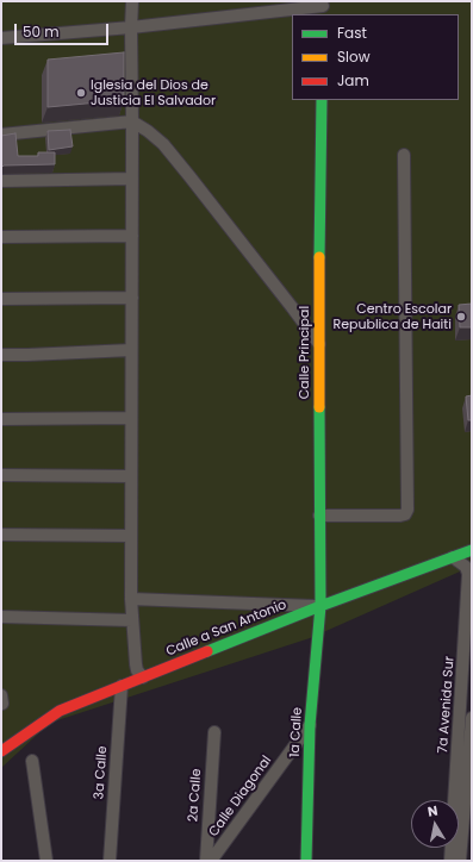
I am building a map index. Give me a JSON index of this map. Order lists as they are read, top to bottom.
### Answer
{
  "streets": {
    "street": [
      "Calle Principal",
      "Calle a San Antonio",
      "7a Avenida Sur",
      "1a Calle",
      "3a Calle",
      "2a Calle",
      "Calle Diagonal"
    ]
  },
  "crossings": [
    ["Calle Principal", "Calle a San Antonio"],
    ["Calle Principal", "1a Calle"],
    ["Calle a San Antonio", "7a Avenida Sur"],
    ["Calle a San Antonio", "1a Calle"],
    ["Calle a San Antonio", "3a Calle"],
    ["1a Calle", "Calle Diagonal"]
  ],
  "places": ["Iglesia del Dios de Justicia El Salvador", "Centro Escolar Republica de Haiti"],
  "legend": ["Fast", "Slow", "Jam"],
  "scale_bar": "50 m",
  "north": "top"
}
